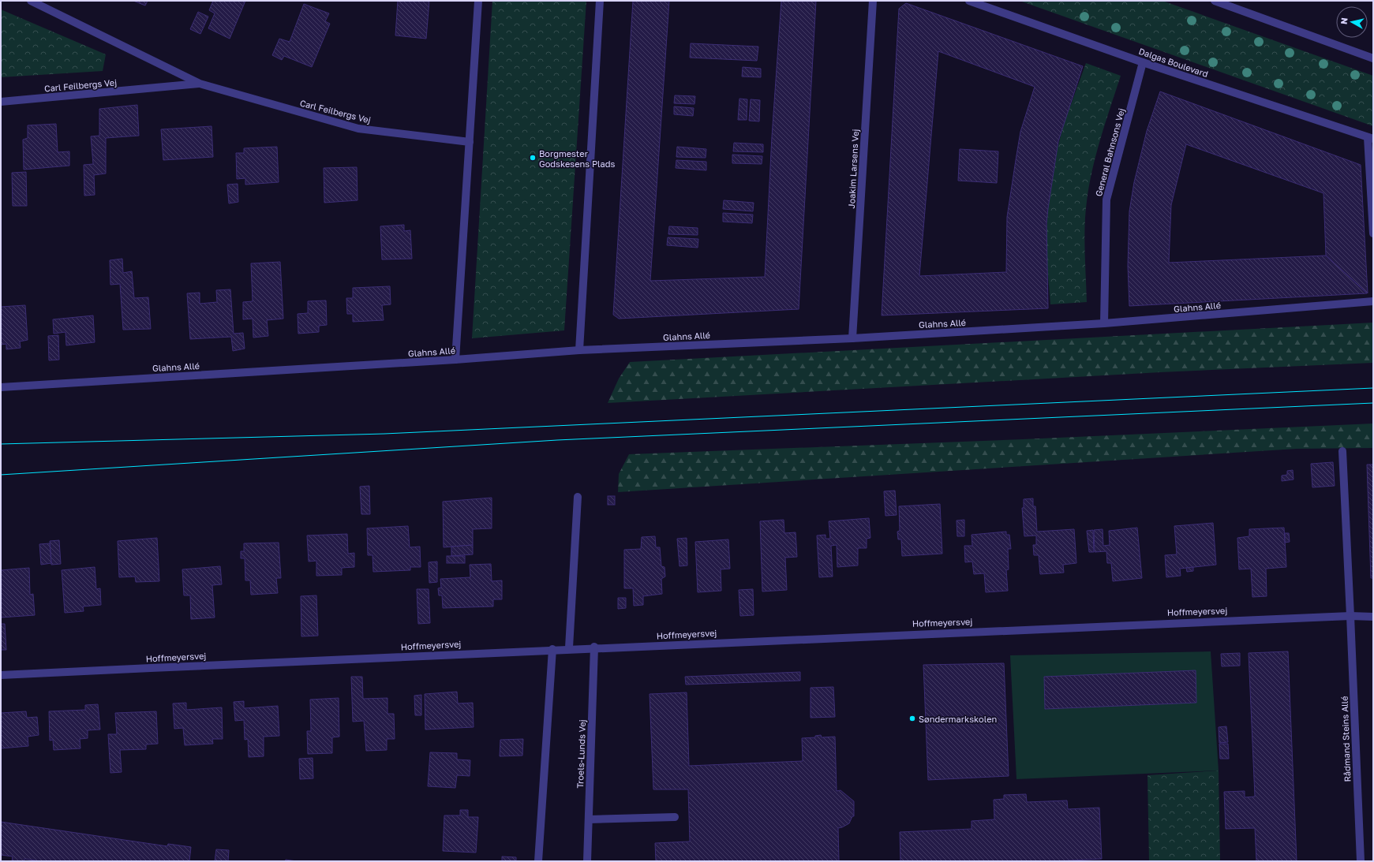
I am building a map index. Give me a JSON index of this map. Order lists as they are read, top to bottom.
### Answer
{
  "streets": {
    "street": [
      "Dalgas Boulevard",
      "Carl Feilbergs Vej",
      "General Bahnsons Vej",
      "Joakim Larsens Vej",
      "Glahns Allé",
      "Hoffmeyersvej",
      "Rådmand Steins Allé",
      "Troels-Lunds Vej"
    ]
  },
  "crossings": [
    ["Dalgas Boulevard", "General Bahnsons Vej"],
    ["General Bahnsons Vej", "Glahns Allé"],
    ["Joakim Larsens Vej", "Glahns Allé"],
    ["Hoffmeyersvej", "Rådmand Steins Allé"],
    ["Hoffmeyersvej", "Troels-Lunds Vej"]
  ],
  "places": ["Borgmester Godskesens Plads", "Søndermarkskolen"],
  "north": "left"
}
